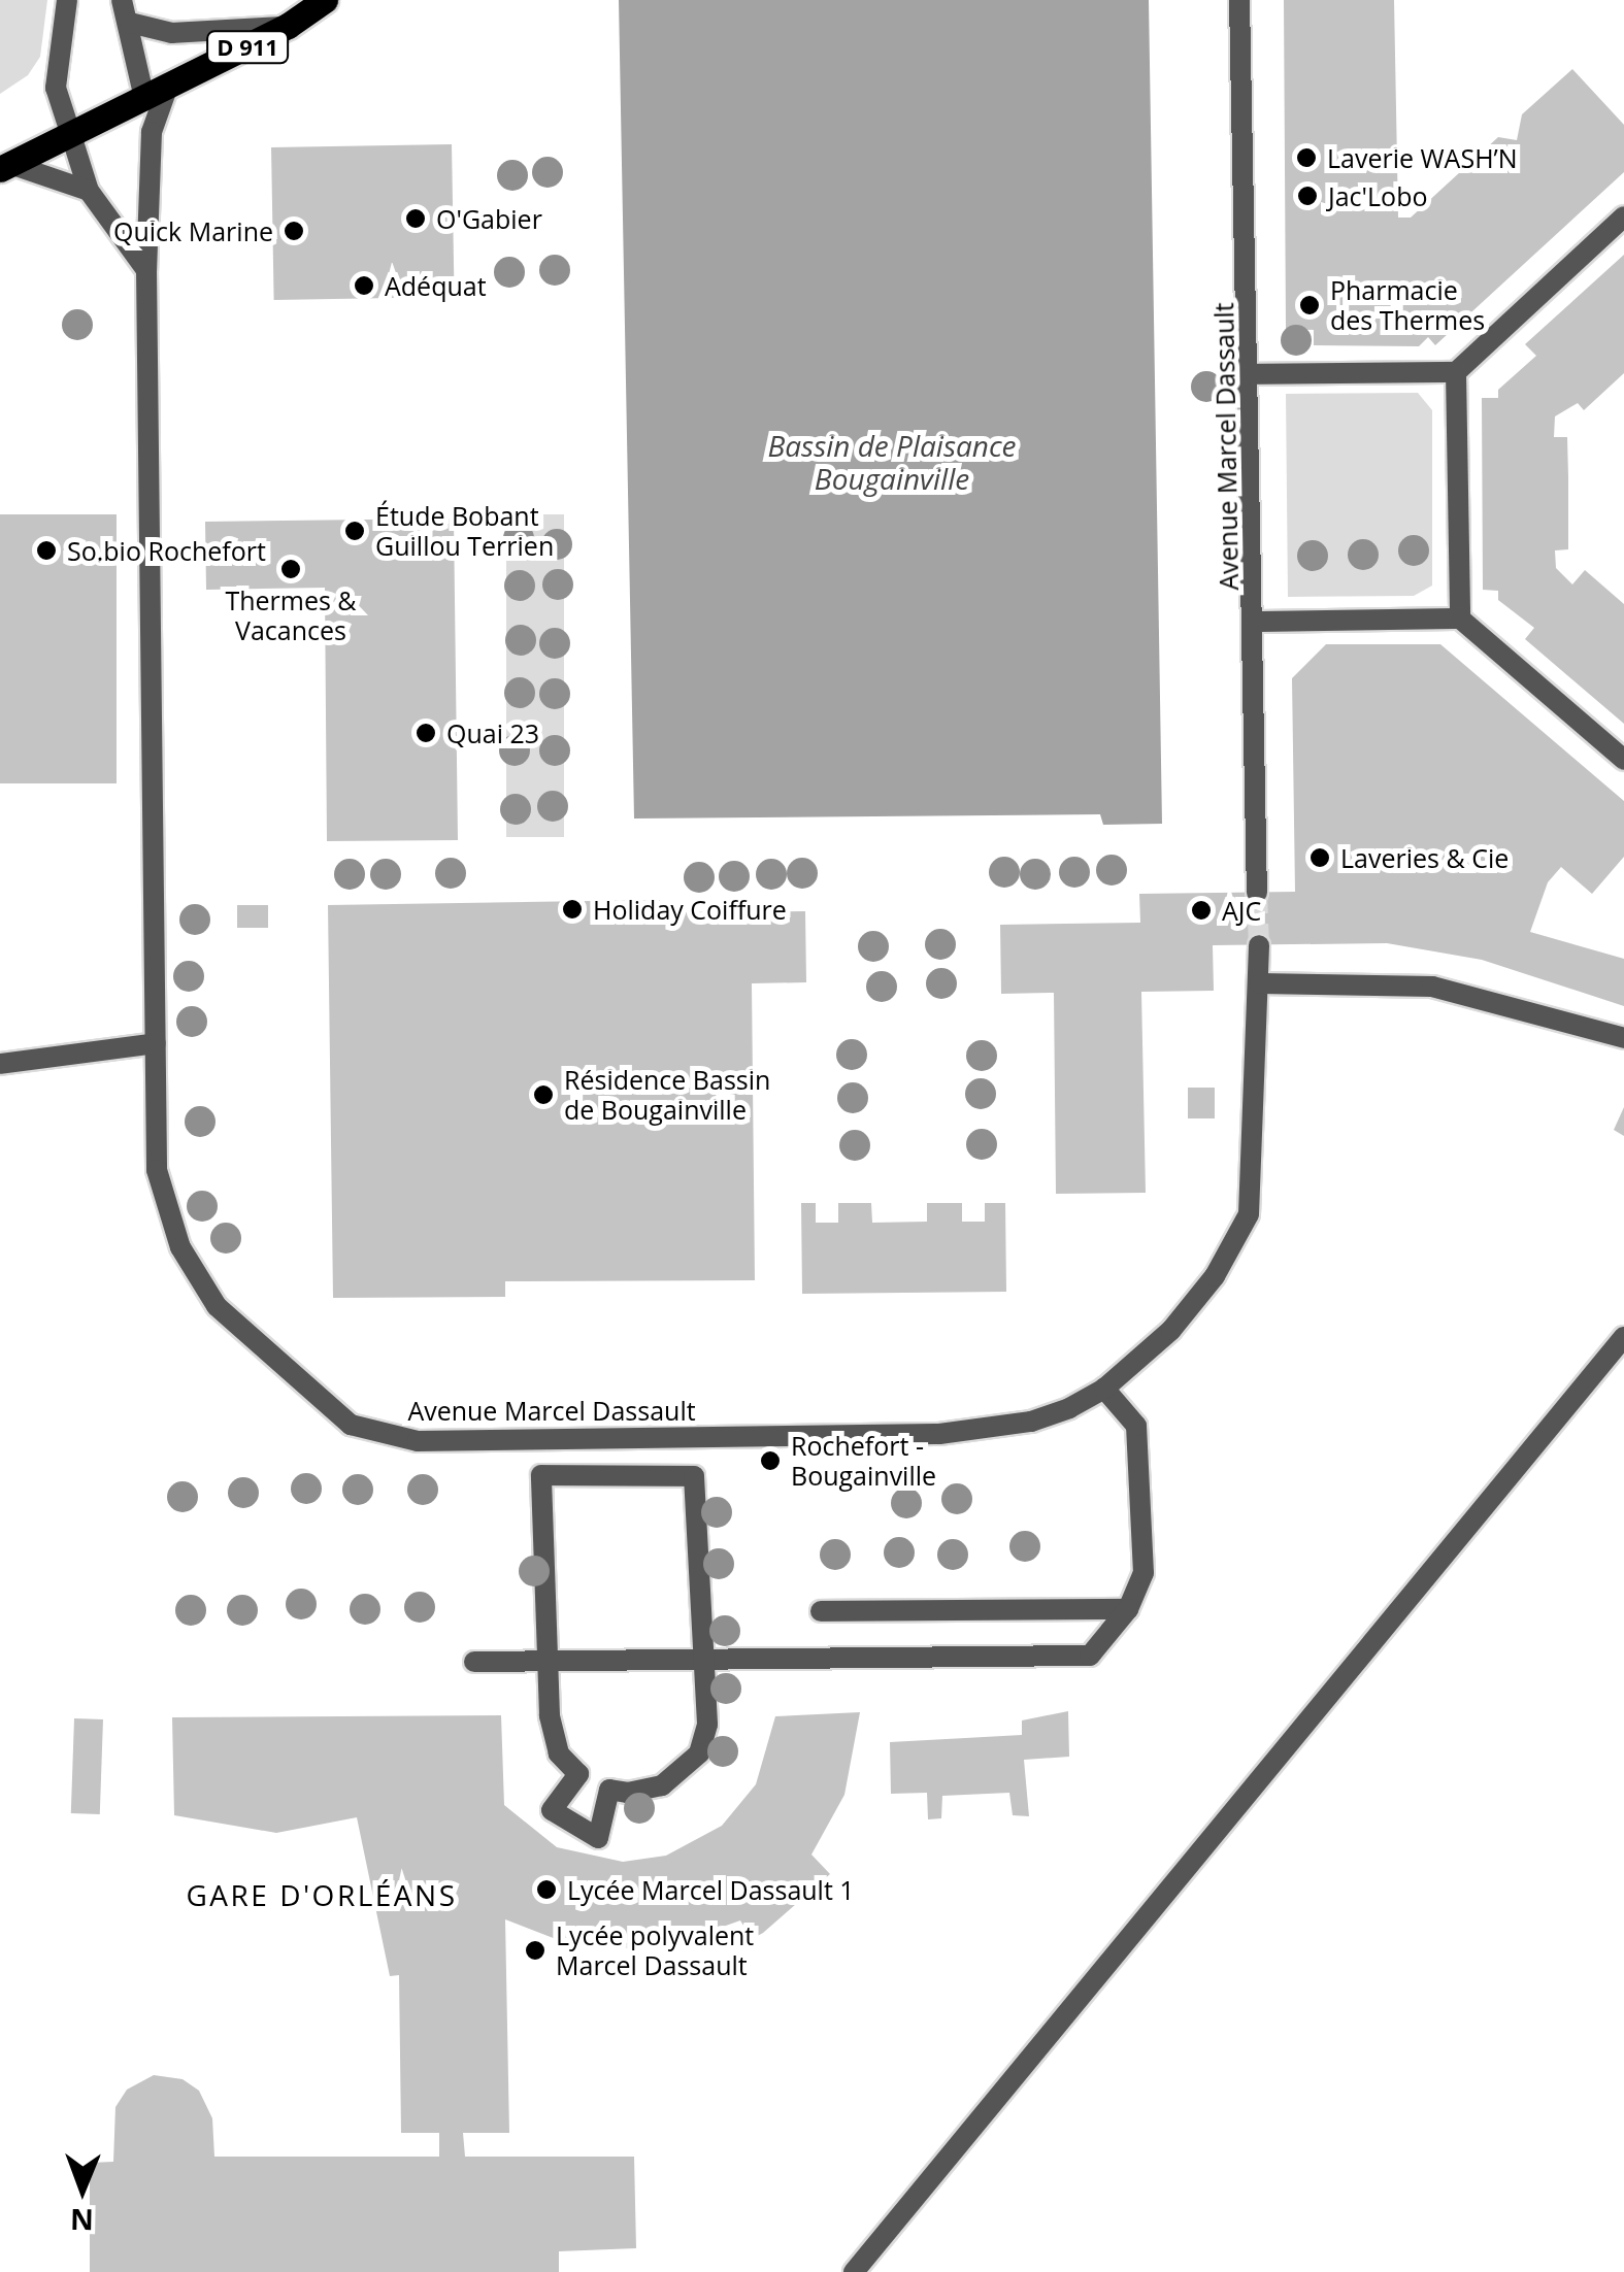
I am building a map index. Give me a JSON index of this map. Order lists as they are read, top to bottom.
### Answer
{
  "streets": {
    "main road": ["D 911"],
    "street": ["Avenue Marcel Dassault"]
  },
  "crossings": [
    ["D 911", "Avenue Marcel Dassault"]
  ],
  "districts": ["GARE D'ORLÉANS"],
  "water": ["Bassin de Plaisance Bougainville"],
  "places": [
    "Laverie WASH’N",
    "Jac'Lobo",
    "O'Gabier",
    "Quick Marine",
    "Adéquat",
    "Pharmacie des Thermes",
    "Étude Bobant Guillou Terrien",
    "So.bio Rochefort",
    "Thermes & Vacances",
    "Quai 23",
    "Laveries & Cie",
    "Holiday Coiffure",
    "AJC",
    "Résidence Bassin de Bougainville",
    "Rochefort - Bougainville",
    "Lycée Marcel Dassault 1",
    "Lycée polyvalent Marcel Dassault"
  ],
  "north": "bottom"
}
